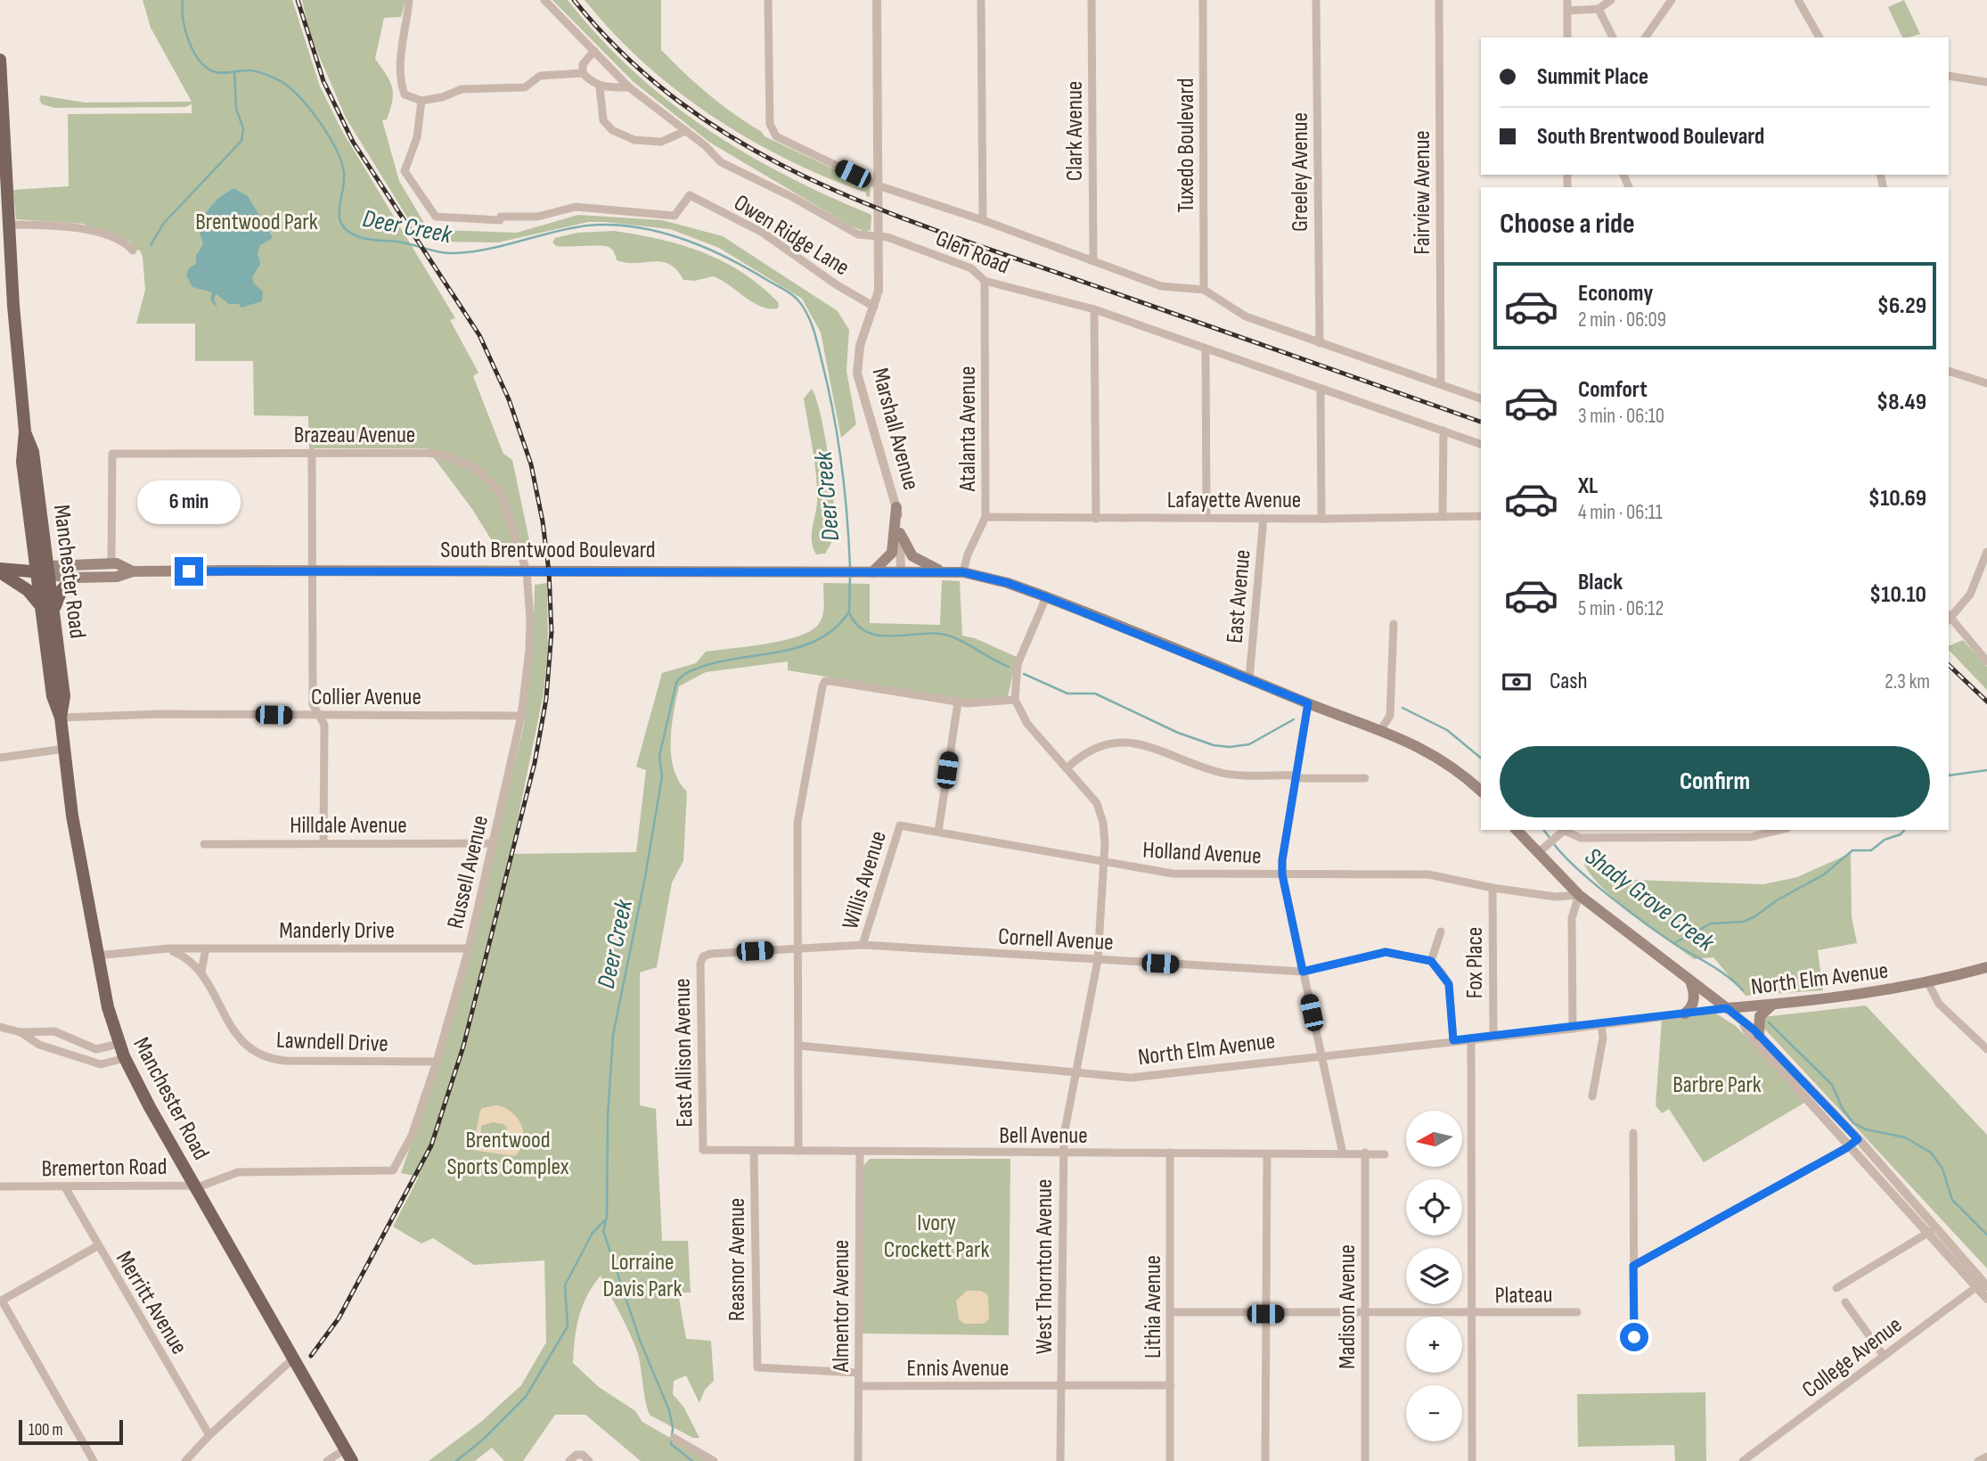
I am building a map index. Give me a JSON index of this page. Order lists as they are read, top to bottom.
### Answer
{
  "streets": {
    "main road": ["South Brentwood Boulevard", "Manchester Road", "North Elm Avenue"],
    "street": [
      "Clark Avenue",
      "Tuxedo Boulevard",
      "Greeley Avenue",
      "Fairview Avenue",
      "Owen Ridge Lane",
      "Glen Road",
      "Marshall Avenue",
      "Atalanta Avenue",
      "Brazeau Avenue",
      "Lafayette Avenue",
      "East Avenue",
      "Collier Avenue",
      "Hilldale Avenue",
      "Holland Avenue",
      "Russell Avenue",
      "Willis Avenue",
      "Manderly Drive",
      "Cornell Avenue",
      "Fox Place",
      "Lawndell Drive",
      "East Allison Avenue",
      "Bell Avenue",
      "Bremerton Road",
      "Reasnor Avenue",
      "West Thornton Avenue",
      "Plateau",
      "Merritt Avenue",
      "Almentor Avenue",
      "Lithia Avenue",
      "Madison Avenue",
      "College Avenue",
      "Ennis Avenue"
    ]
  },
  "crossings": [
    ["Clark Avenue", "Glen Road"],
    ["Tuxedo Boulevard", "Glen Road"],
    ["Owen Ridge Lane", "Marshall Avenue"],
    ["Glen Road", "Marshall Avenue"],
    ["Glen Road", "Atalanta Avenue"],
    ["Marshall Avenue", "South Brentwood Boulevard"],
    ["Atalanta Avenue", "Lafayette Avenue"],
    ["Atalanta Avenue", "South Brentwood Boulevard"],
    ["Brazeau Avenue", "South Brentwood Boulevard"],
    ["Brazeau Avenue", "Russell Avenue"],
    ["Lafayette Avenue", "East Avenue"],
    ["South Brentwood Boulevard", "Manchester Road"],
    ["South Brentwood Boulevard", "East Avenue"],
    ["South Brentwood Boulevard", "Russell Avenue"],
    ["Manchester Road", "Collier Avenue"],
    ["Manchester Road", "Manderly Drive"],
    ["Manchester Road", "Bremerton Road"],
    ["Collier Avenue", "Russell Avenue"],
    ["Hilldale Avenue", "Russell Avenue"],
    ["Holland Avenue", "Willis Avenue"],
    ["Holland Avenue", "Fox Place"],
    ["Holland Avenue", "West Thornton Avenue"],
    ["Russell Avenue", "Manderly Drive"],
    ["Russell Avenue", "Lawndell Drive"],
    ["Russell Avenue", "Bremerton Road"],
    ["Willis Avenue", "Cornell Avenue"],
    ["Manderly Drive", "Lawndell Drive"],
    ["Cornell Avenue", "East Allison Avenue"],
    ["Cornell Avenue", "West Thornton Avenue"],
    ["Fox Place", "North Elm Avenue"],
    ["North Elm Avenue", "West Thornton Avenue"],
    ["East Allison Avenue", "Bell Avenue"],
    ["Bell Avenue", "Reasnor Avenue"],
    ["Bell Avenue", "West Thornton Avenue"],
    ["Bell Avenue", "Almentor Avenue"],
    ["Bell Avenue", "Lithia Avenue"],
    ["Bell Avenue", "Madison Avenue"],
    ["Bremerton Road", "Merritt Avenue"],
    ["Reasnor Avenue", "Almentor Avenue"],
    ["West Thornton Avenue", "Ennis Avenue"],
    ["Plateau", "Lithia Avenue"],
    ["Plateau", "Madison Avenue"],
    ["Almentor Avenue", "Ennis Avenue"],
    ["Lithia Avenue", "Ennis Avenue"]
  ],
  "water": ["Deer Creek", "Shady Grove Creek"],
  "parks": [
    "Brentwood Park",
    "Barbre Park",
    "Brentwood Sports Complex",
    "Ivory Crockett Park",
    "Lorraine Davis Park"
  ],
  "scale_bar": "100 m",
  "north": "left",
  "page": {
    "banner": ["Summit Place", "South Brentwood Boulevard"],
    "heading": "Choose a ride",
    "list": [
      {
        "name": "Economy",
        "note": "2 min · 06:09",
        "value": "$6.29"
      },
      {
        "name": "Comfort",
        "note": "3 min · 06:10",
        "value": "$8.49"
      },
      {
        "name": "XL",
        "note": "4 min · 06:11",
        "value": "$10.69"
      },
      {
        "name": "Black",
        "note": "5 min · 06:12",
        "value": "$10.10"
      }
    ],
    "bubble": "6 min",
    "pay": ["Cash", "2.3 km"],
    "buttons": "Confirm",
    "map_buttons": ["+", "−"],
    "scale": "100 m"
  }
}
